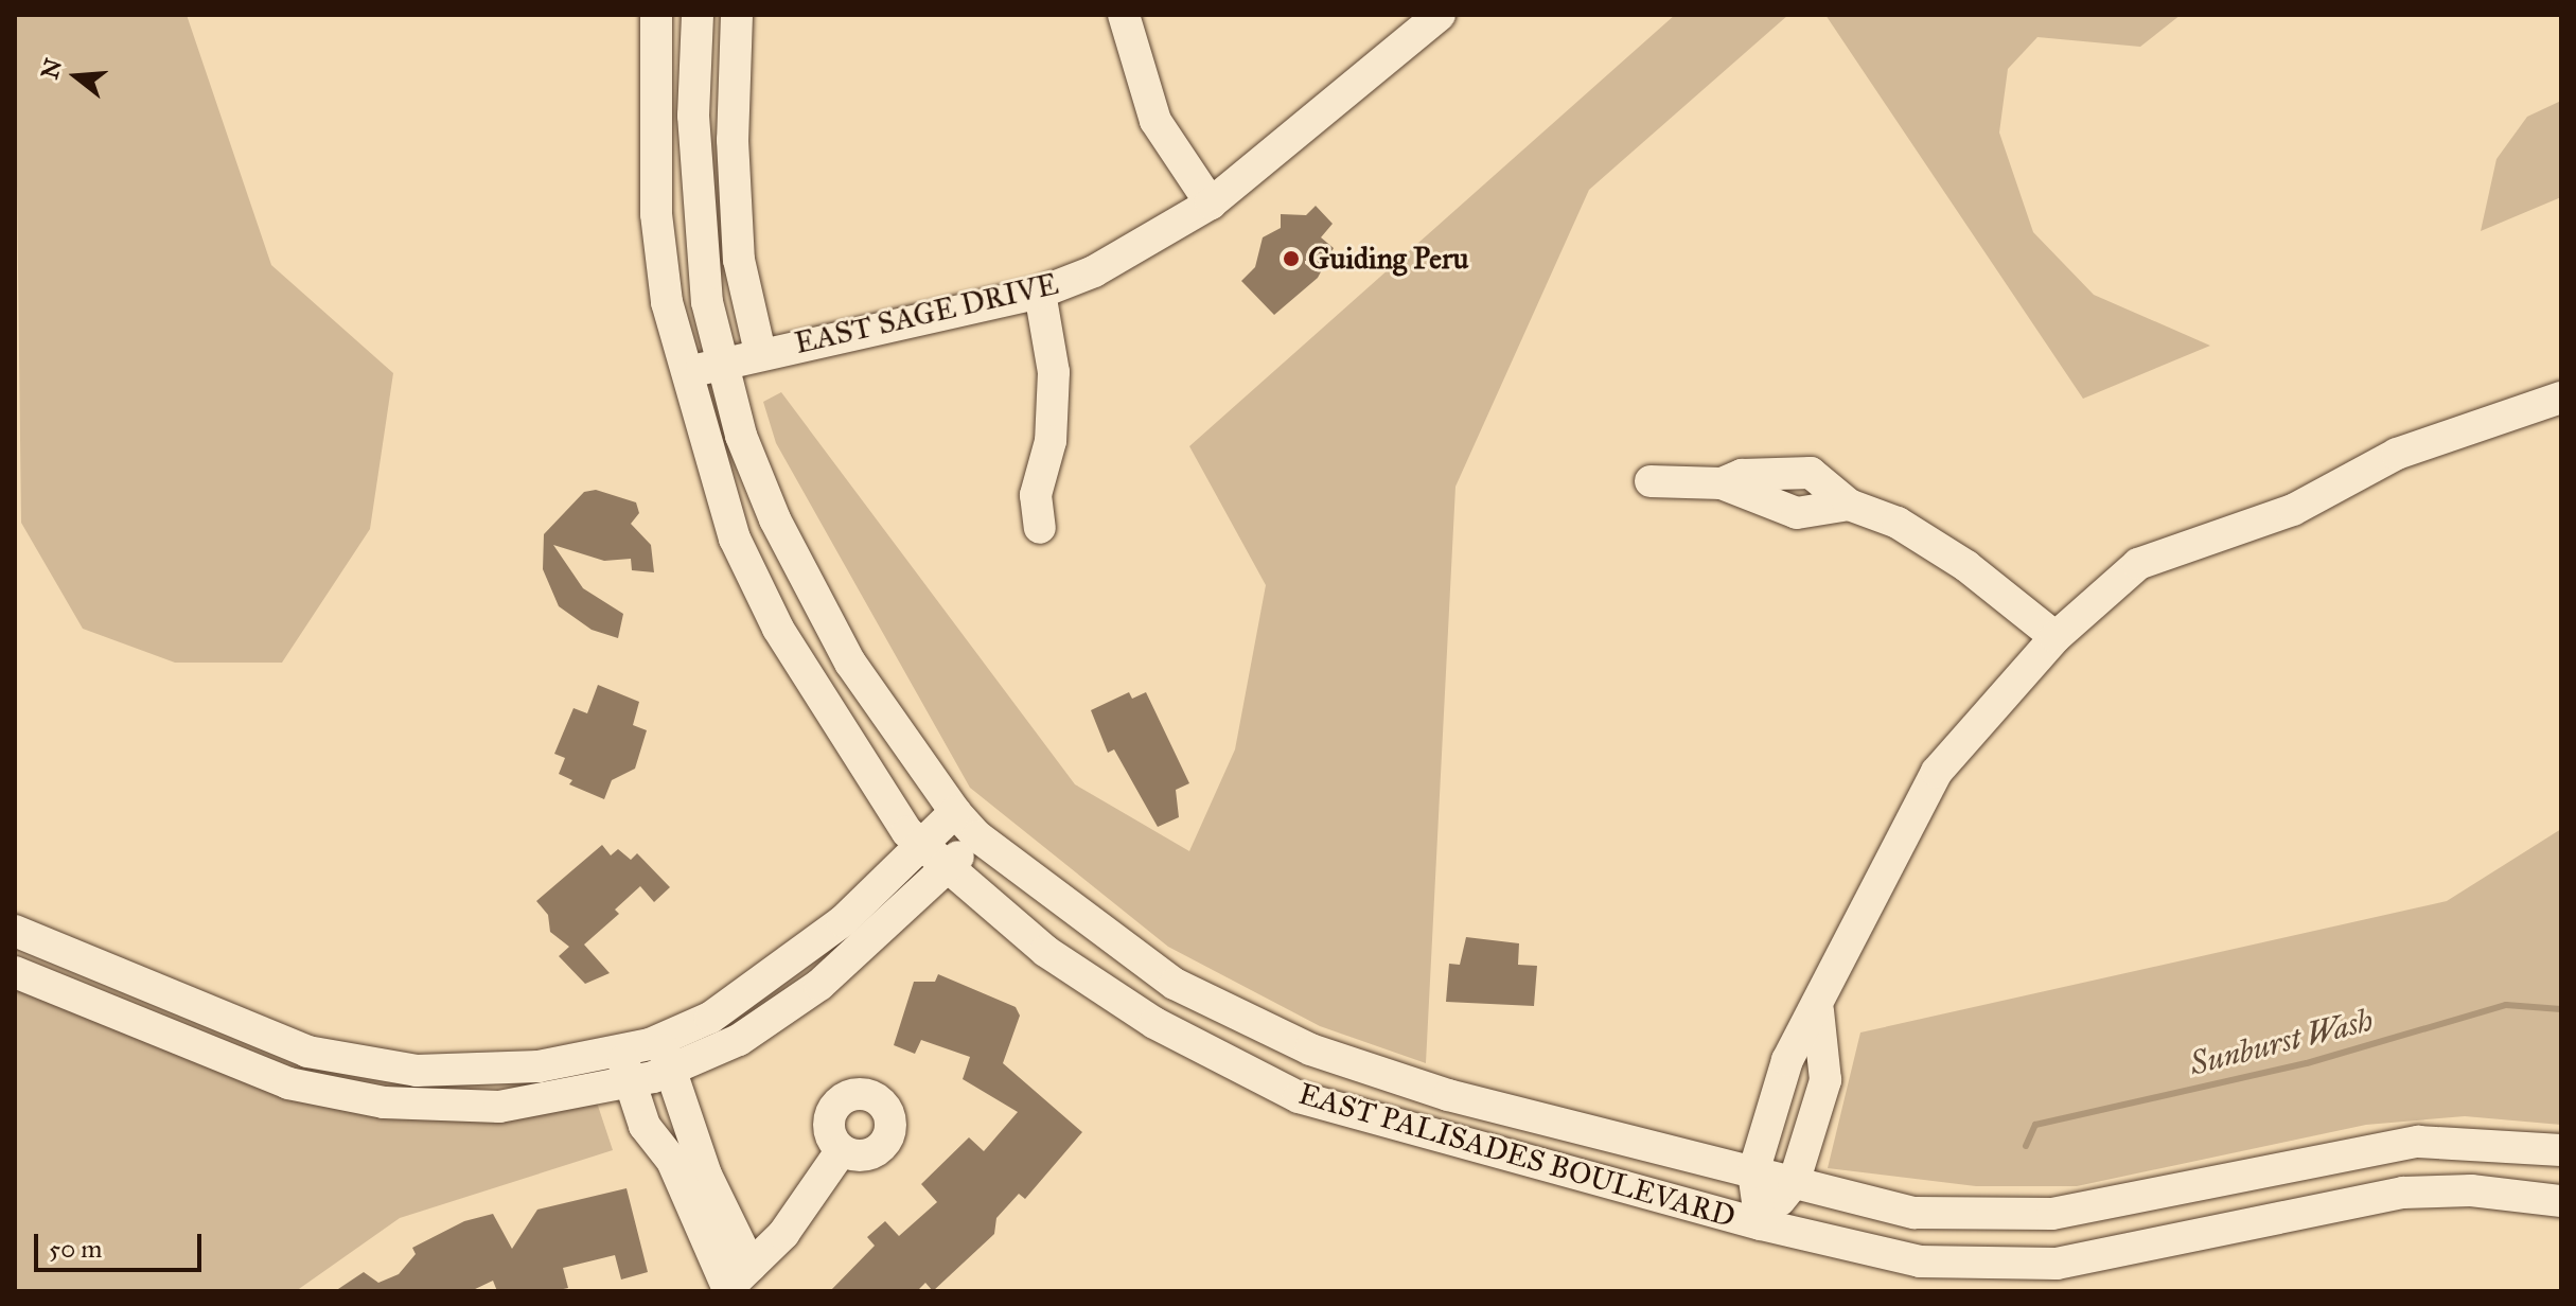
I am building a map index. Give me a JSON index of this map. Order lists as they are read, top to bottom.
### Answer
{
  "streets": {
    "street": ["EAST SAGE DRIVE", "EAST PALISADES BOULEVARD"]
  },
  "crossings": [
    ["EAST SAGE DRIVE", "EAST PALISADES BOULEVARD"]
  ],
  "water": ["Sunburst Wash"],
  "places": ["Guiding Peru"],
  "scale_bar": "50 m",
  "north": "left"
}
